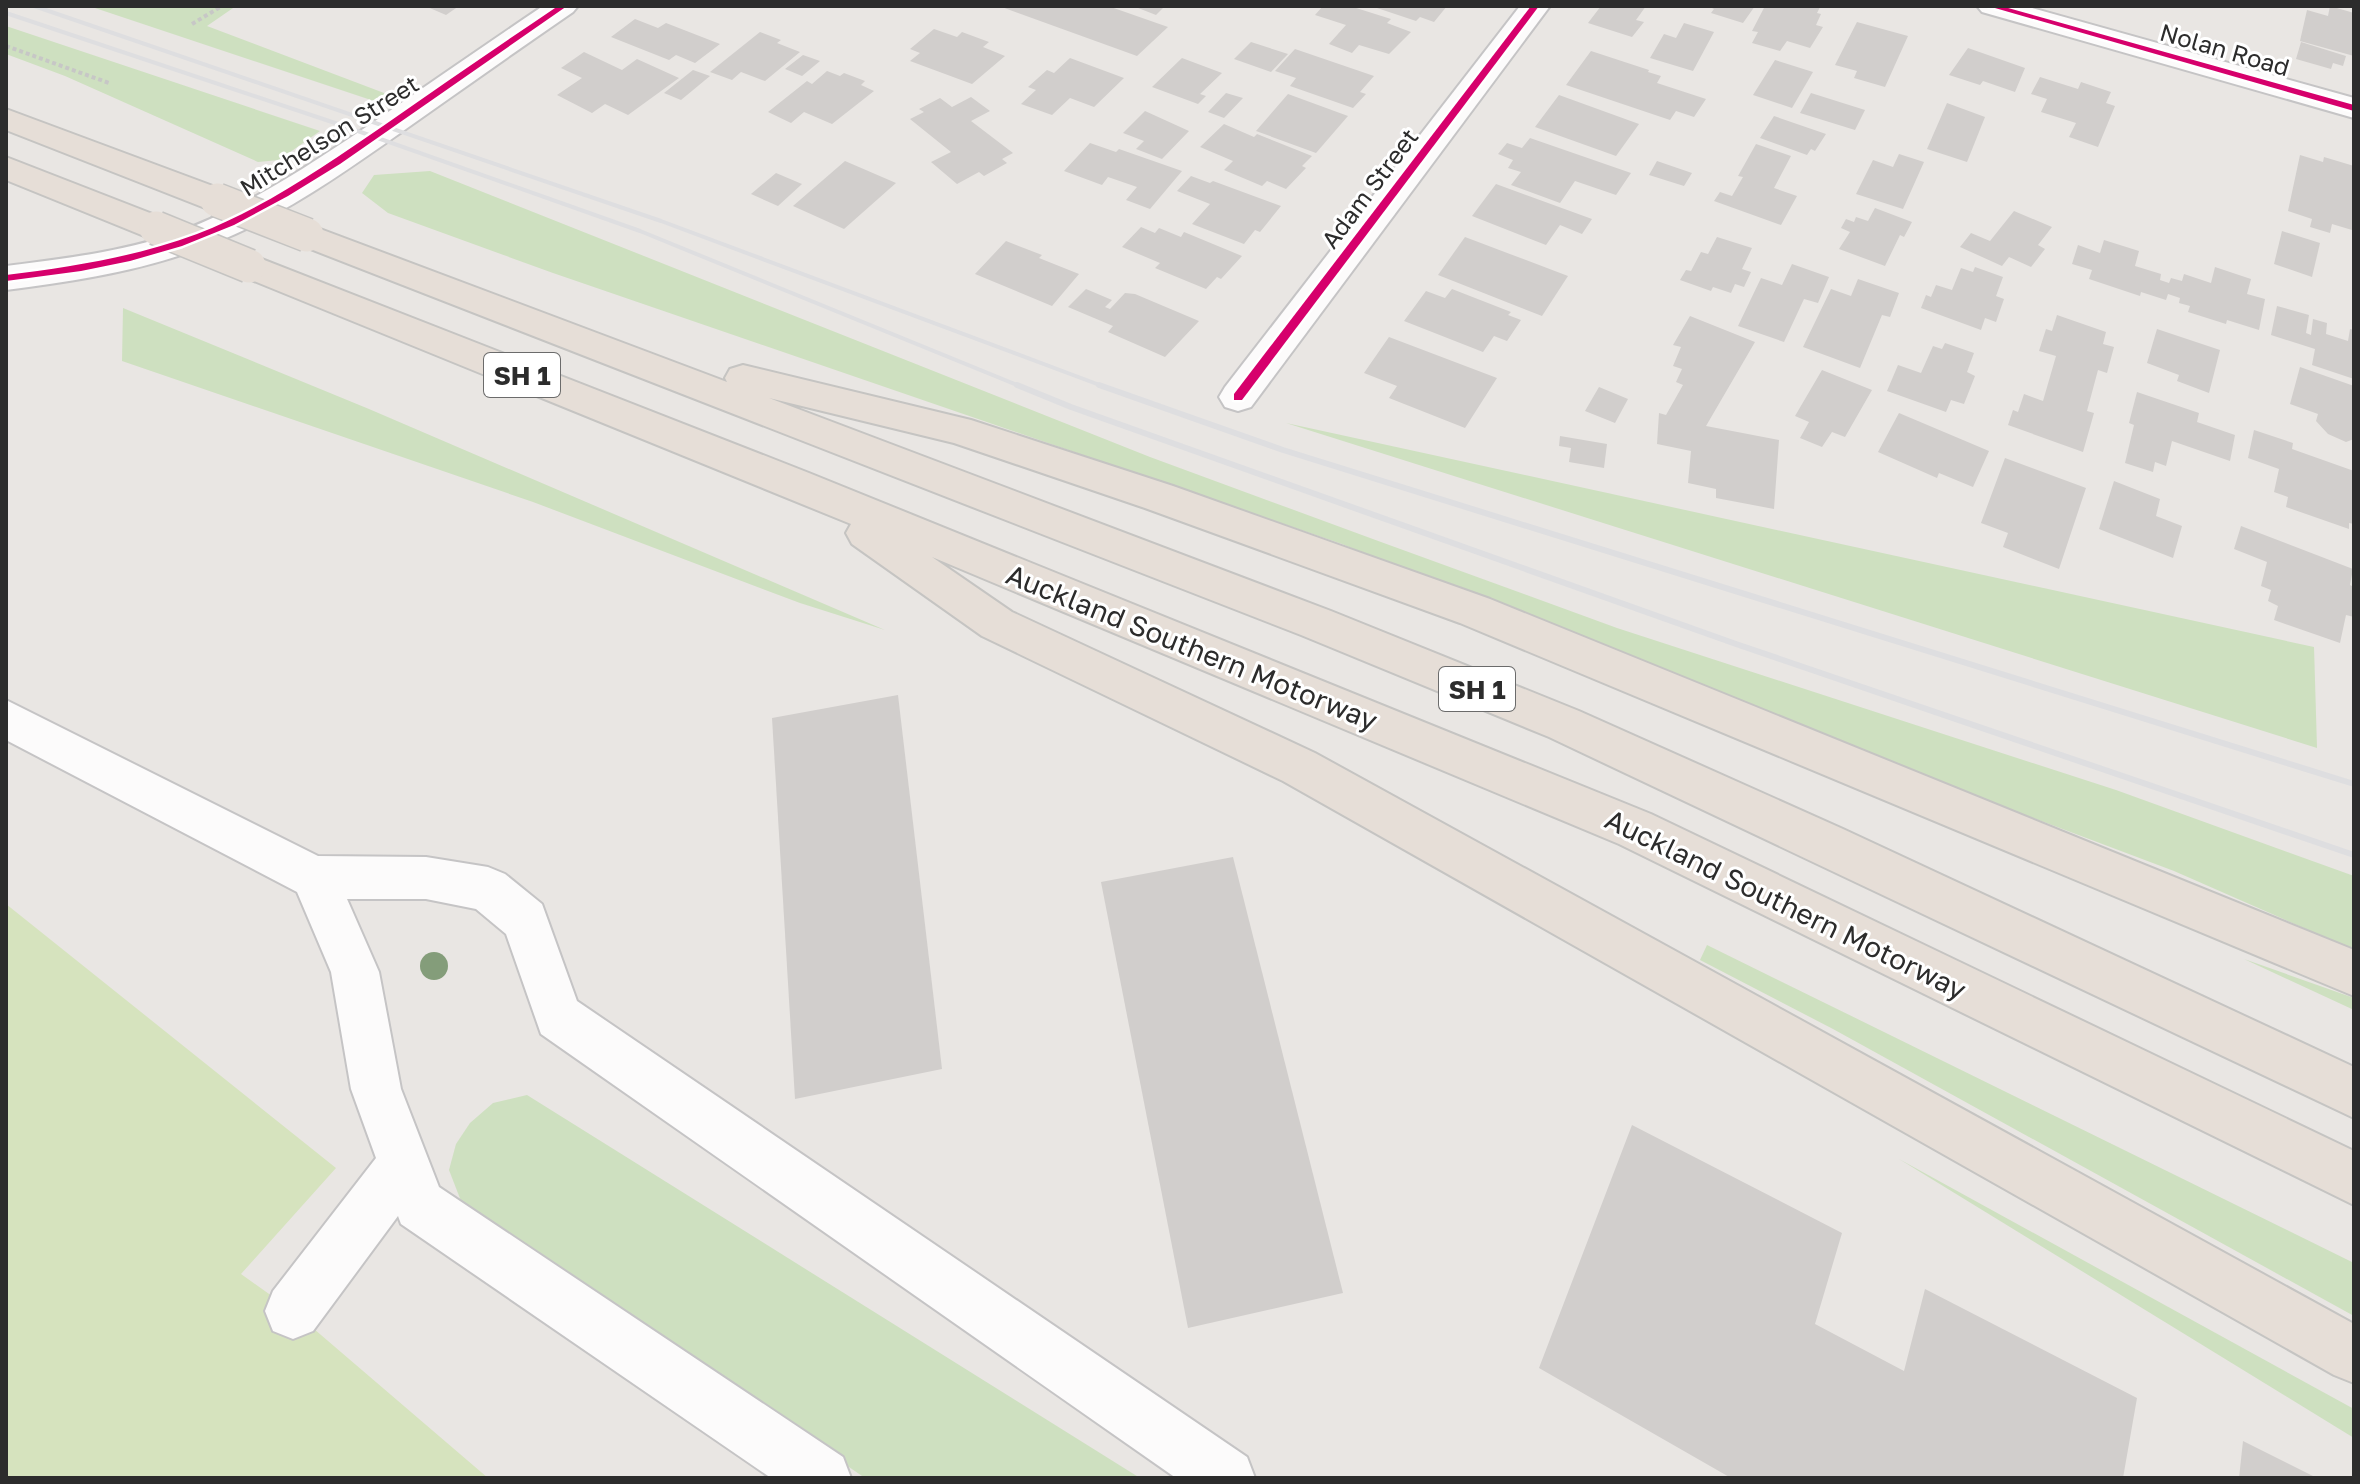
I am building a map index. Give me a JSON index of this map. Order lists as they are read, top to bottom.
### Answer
{
  "streets": {
    "highway": ["SH 1", "Auckland Southern Motorway"],
    "street": ["Nolan Road", "Mitchelson Street", "Adam Street"]
  }
}
